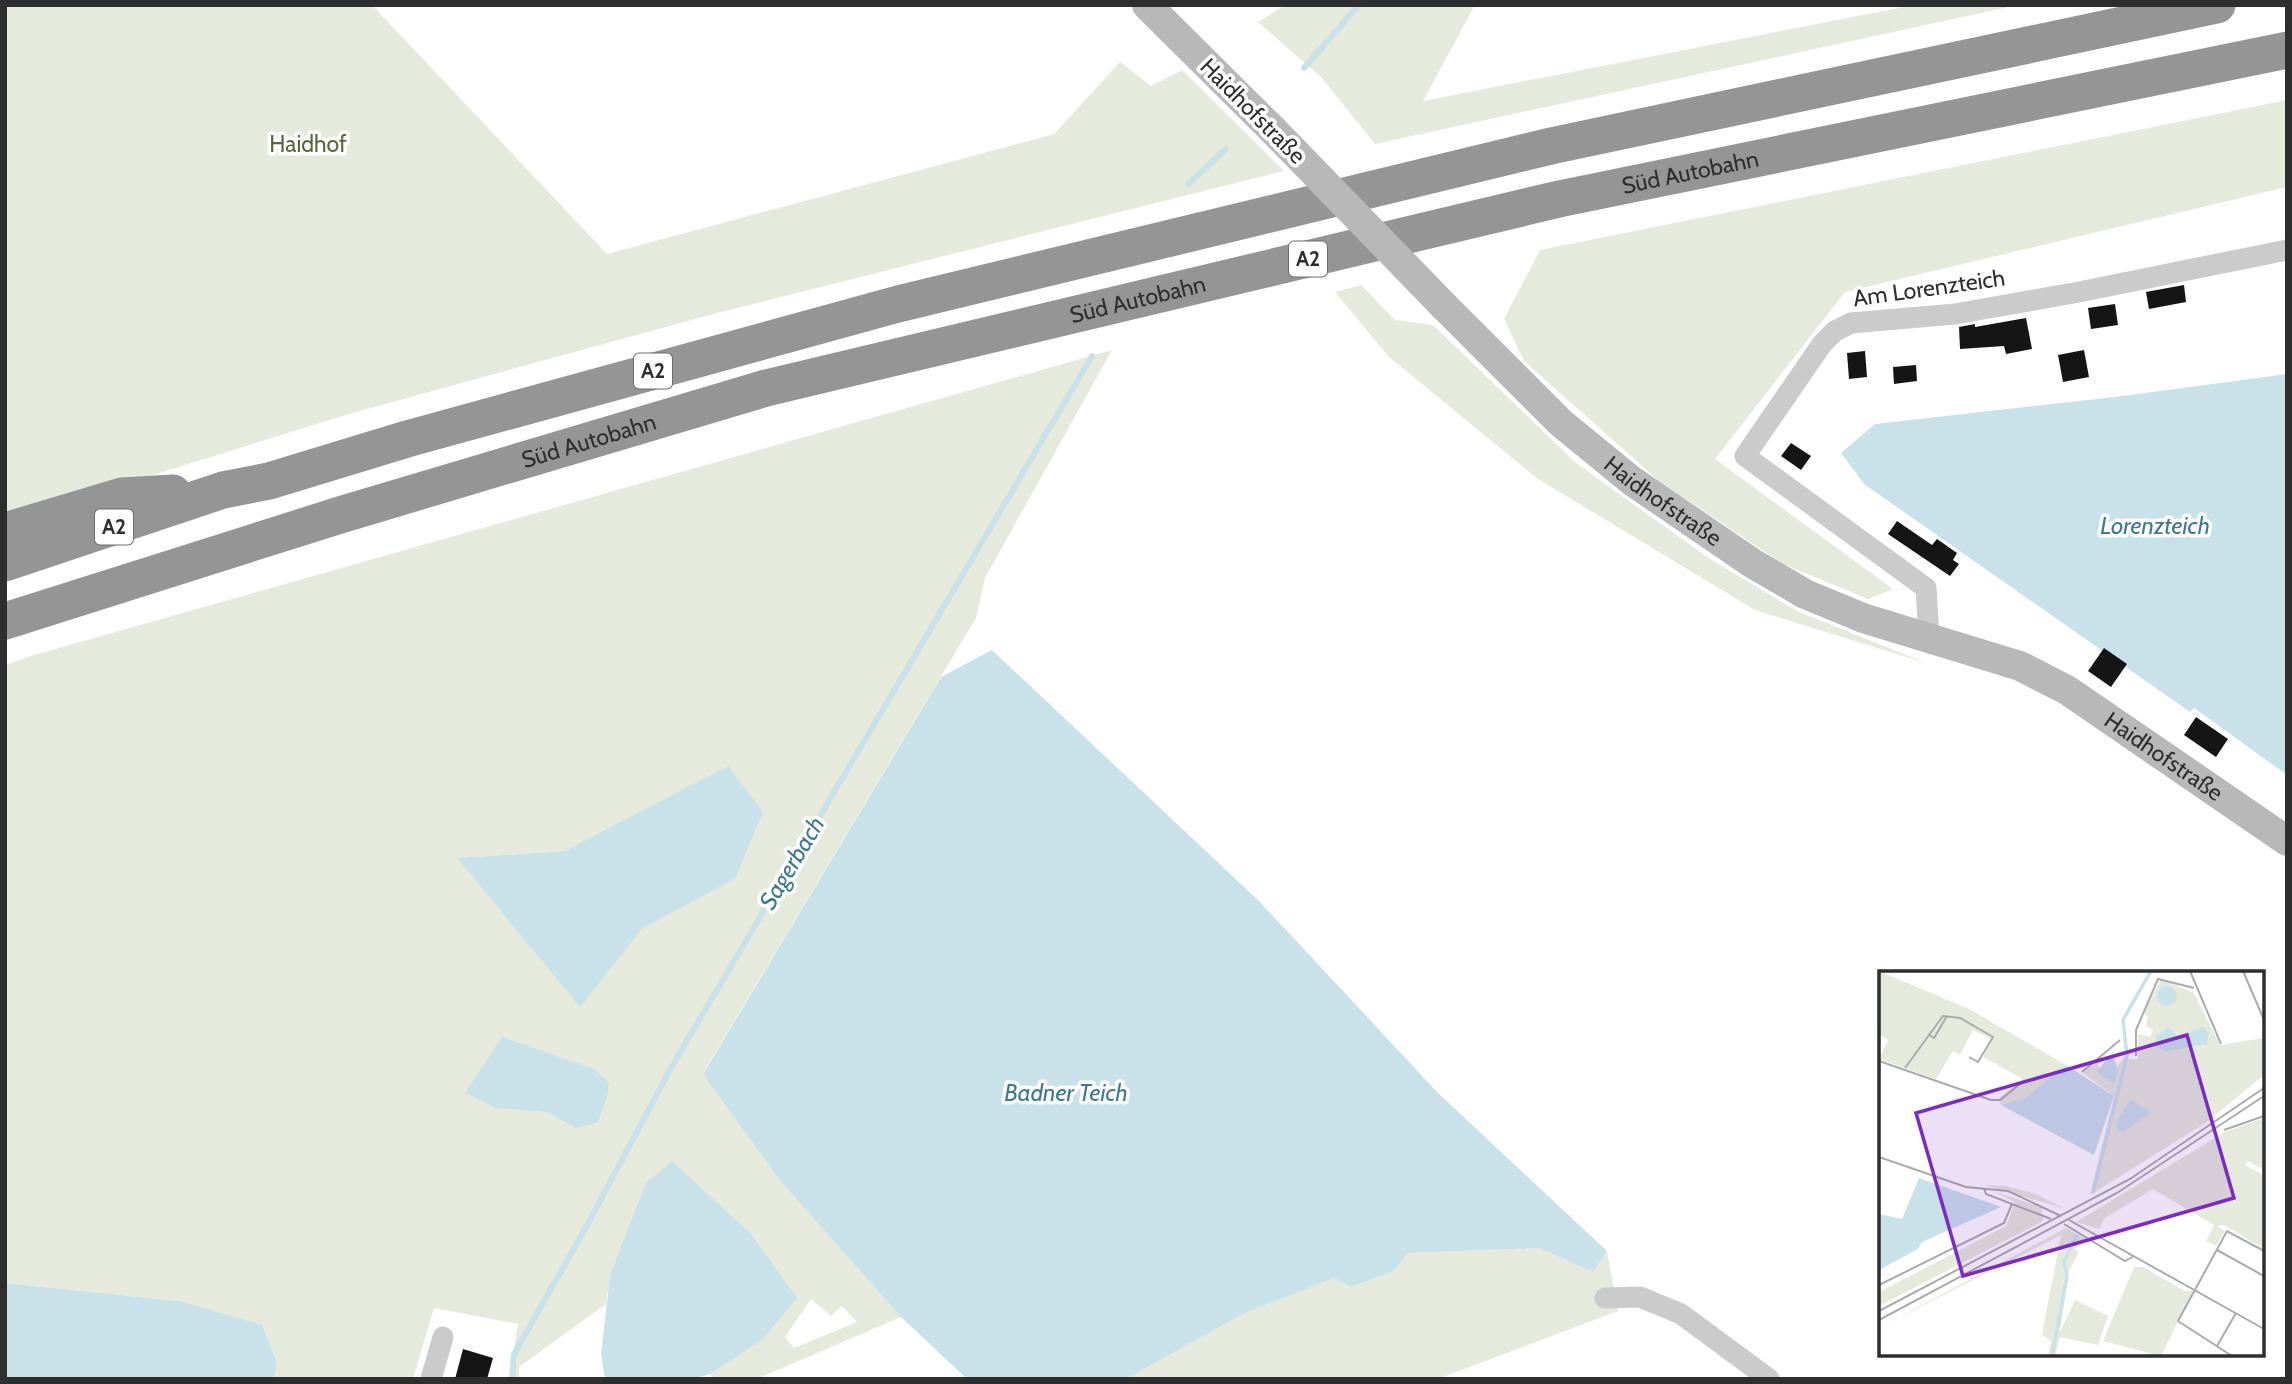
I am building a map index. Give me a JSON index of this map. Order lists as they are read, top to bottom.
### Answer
{
  "streets": {
    "highway": ["Süd Autobahn", "A2"],
    "street": ["Haidhofstraße", "Am Lorenzteich"]
  },
  "crossings": [
    ["Haidhofstraße", "Am Lorenzteich"]
  ],
  "water": ["Lorenzteich", "Sagerbach", "Badner Teich"],
  "parks": ["Haidhof"]
}
